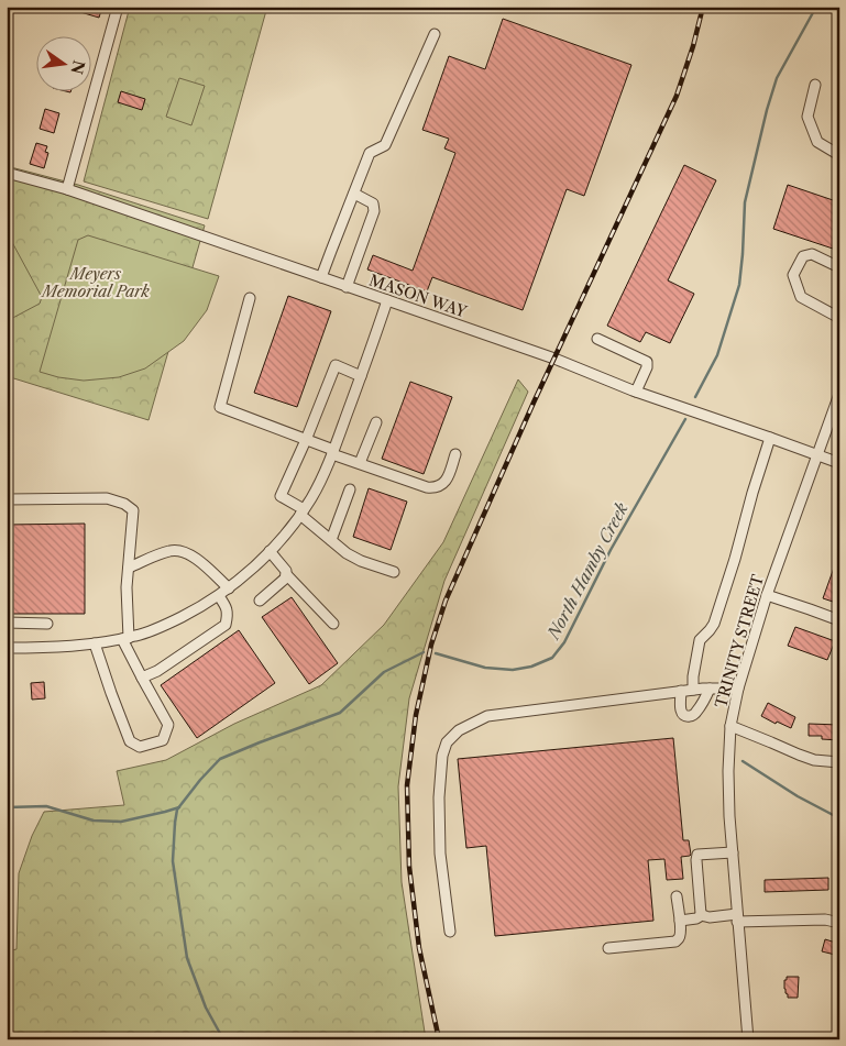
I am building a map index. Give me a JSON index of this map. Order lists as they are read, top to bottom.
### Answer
{
  "streets": {
    "street": ["MASON WAY", "TRINITY STREET"]
  },
  "crossings": [
    ["MASON WAY", "TRINITY STREET"]
  ],
  "water": ["North Hamby Creek"],
  "parks": ["Meyers Memorial Park"],
  "north": "right"
}
